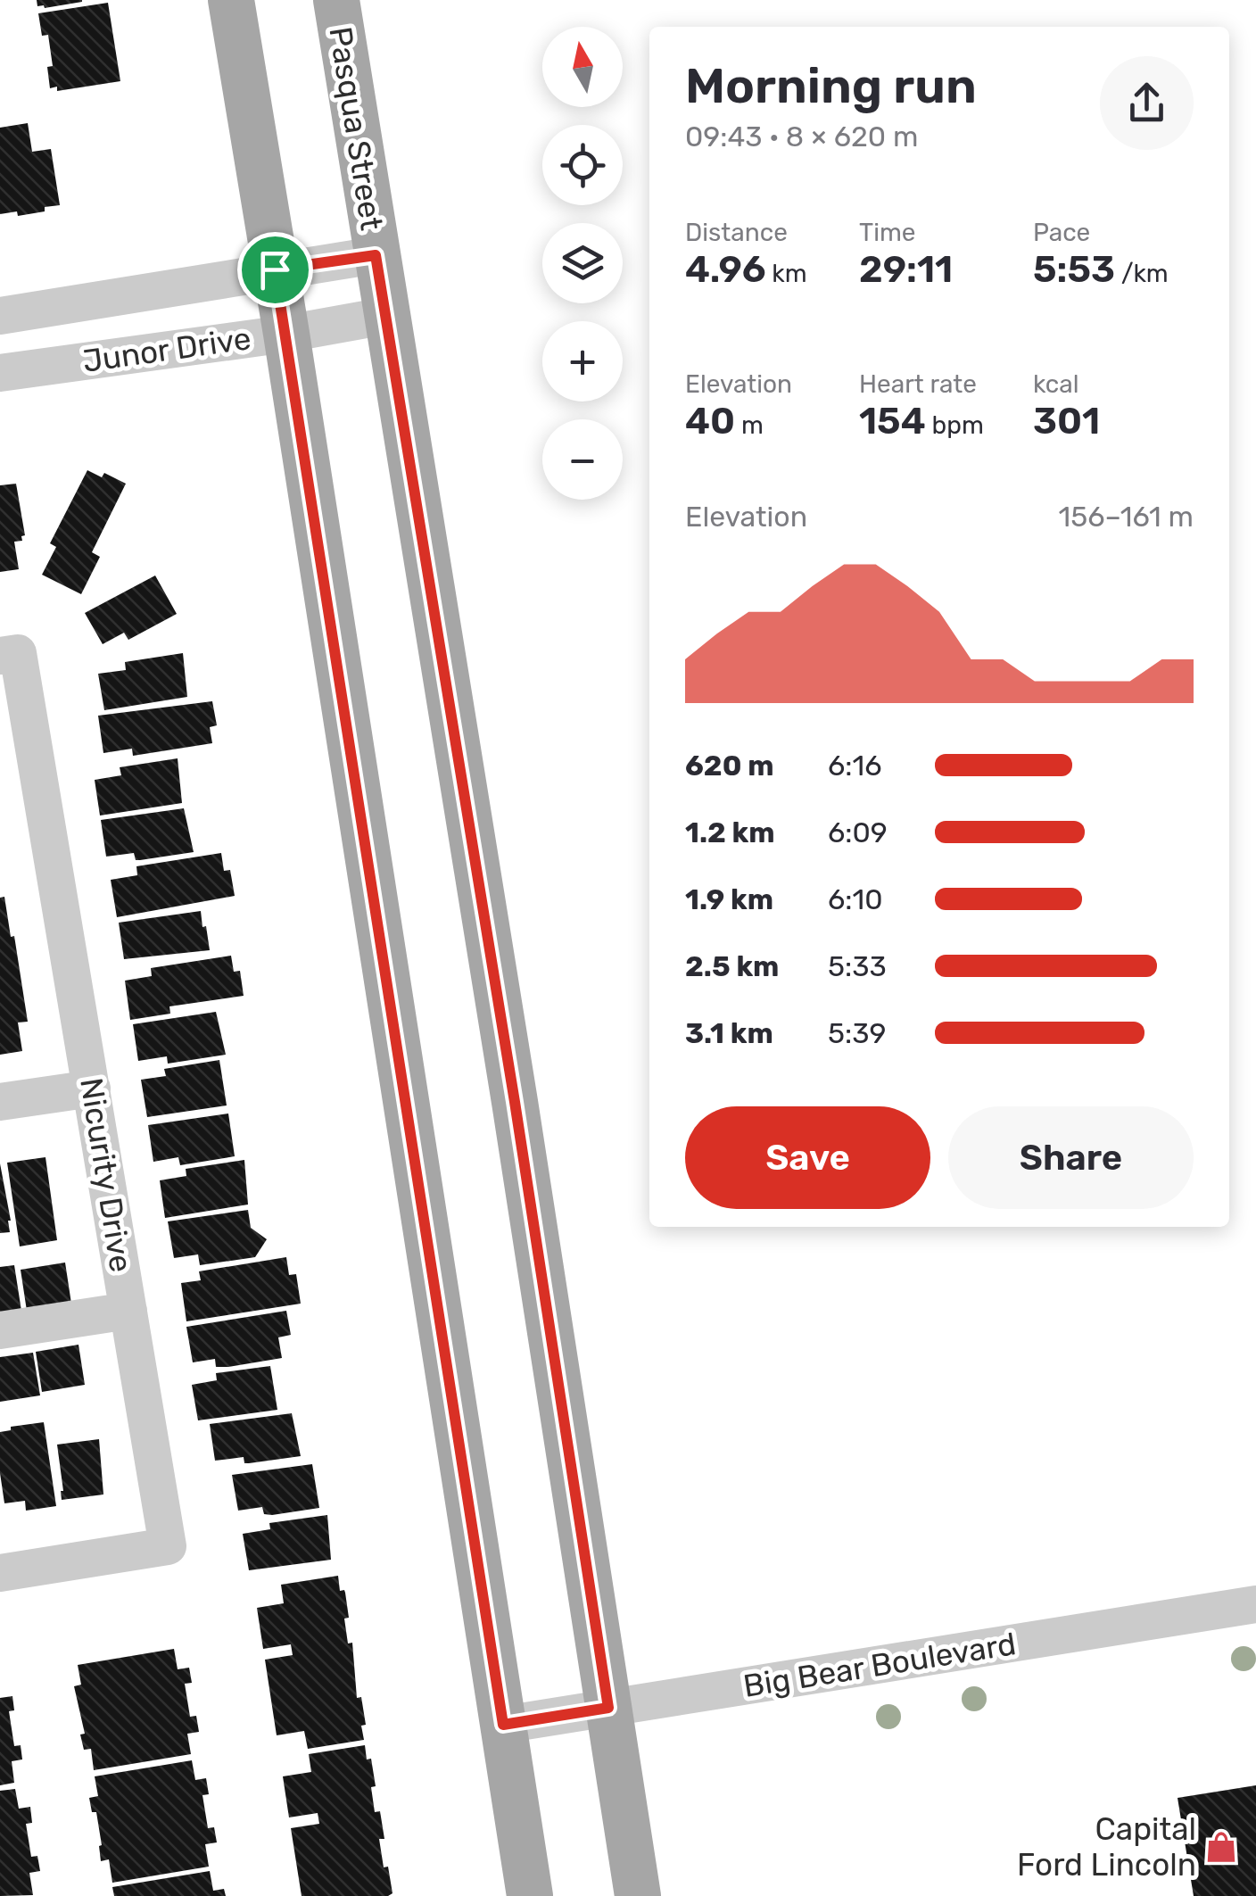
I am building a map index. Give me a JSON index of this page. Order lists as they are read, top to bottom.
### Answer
{
  "streets": {
    "main road": ["Pasqua Street"],
    "street": ["Junor Drive", "Nicurity Drive", "Big Bear Boulevard"]
  },
  "crossings": [
    ["Pasqua Street", "Junor Drive"],
    ["Pasqua Street", "Big Bear Boulevard"]
  ],
  "places": {
    "shop": ["Capital Ford Lincoln"]
  },
  "north": "top",
  "page": {
    "map_buttons": ["+", "−"],
    "heading": ["Morning run", "09:43 · 8 × 620 m"],
    "stats": [
      ["Distance", "4.96 km"],
      ["Time", "29:11"],
      ["Pace", "5:53 /km"],
      ["Elevation", "40 m"],
      ["Heart rate", "154 bpm"],
      ["kcal", "301"]
    ],
    "chart": ["Elevation", "156–161 m"],
    "list": [
      {
        "name": "620 m",
        "note": "6:16"
      },
      {
        "name": "1.2 km",
        "note": "6:09"
      },
      {
        "name": "1.9 km",
        "note": "6:10"
      },
      {
        "name": "2.5 km",
        "note": "5:33"
      },
      {
        "name": "3.1 km",
        "note": "5:39"
      }
    ],
    "buttons": ["Save", "Share"]
  }
}
